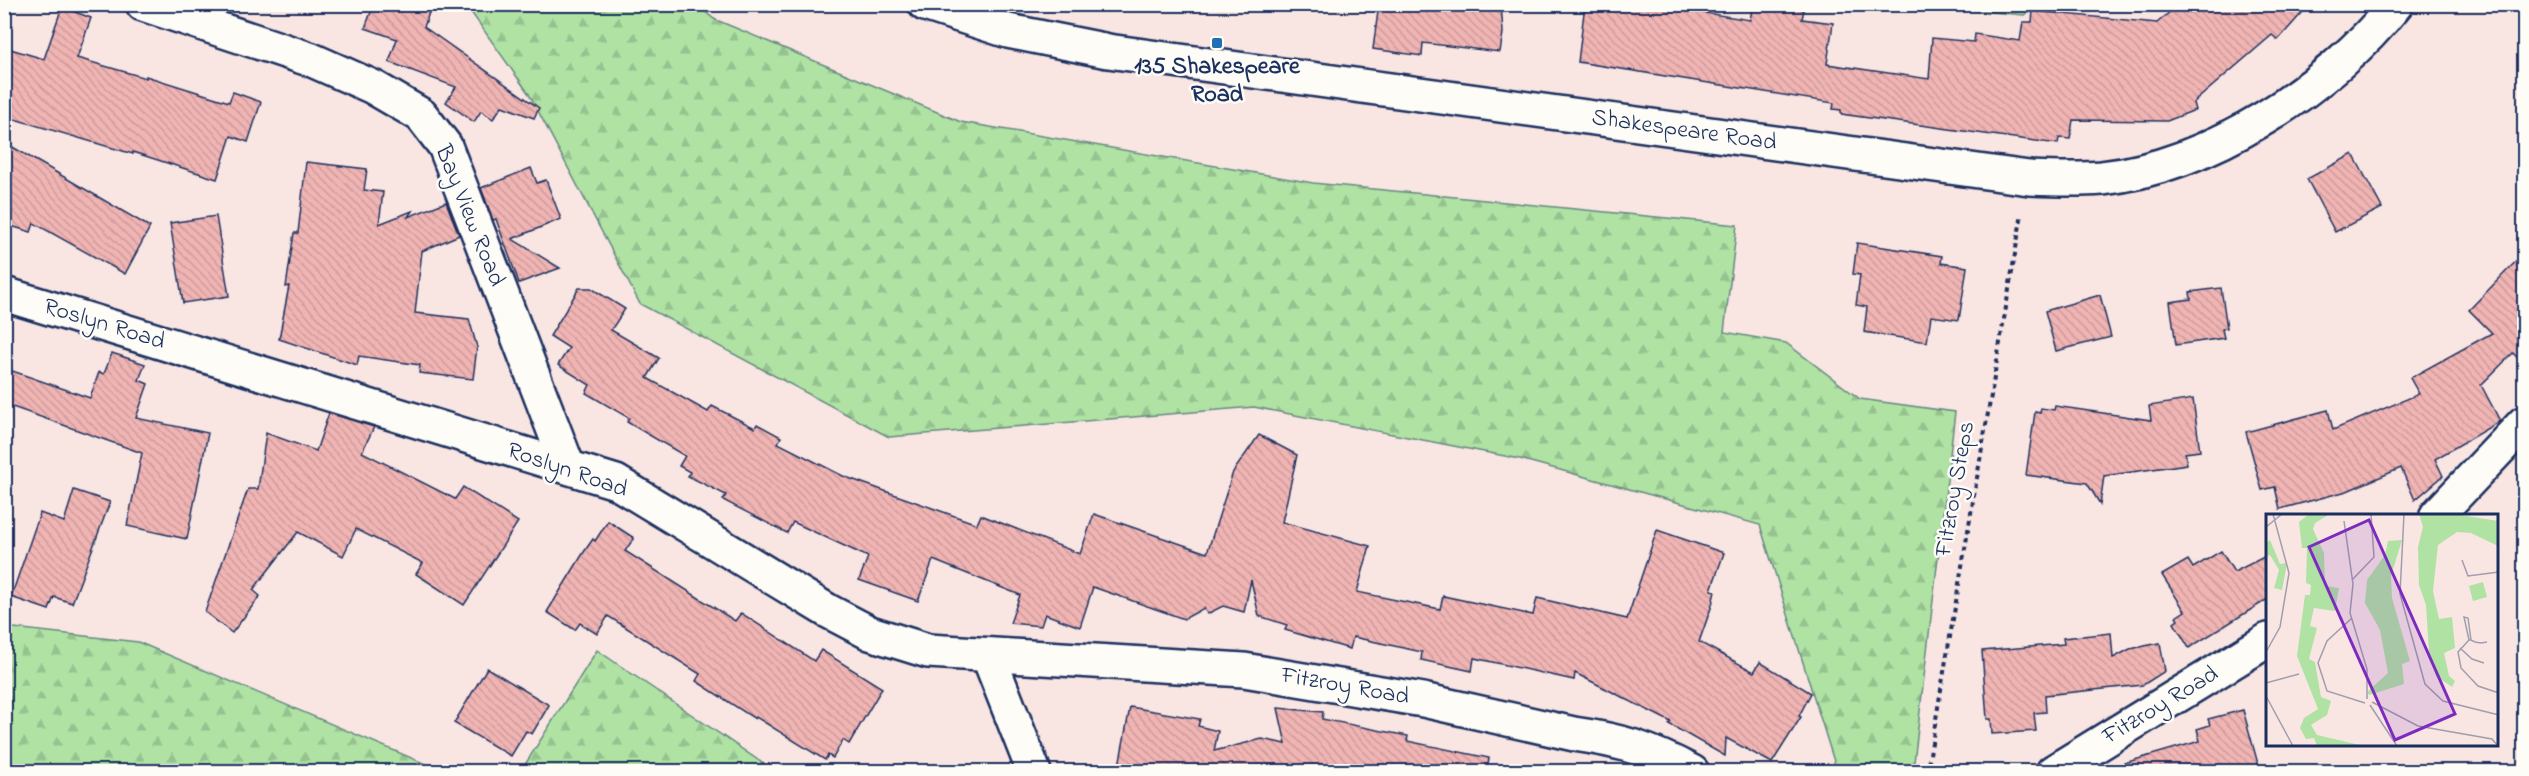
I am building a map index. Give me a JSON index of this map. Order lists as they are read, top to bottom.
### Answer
{
  "streets": {
    "street": [
      "Shakespeare Road",
      "Bay View Road",
      "Roslyn Road",
      "Fitzroy Road"
    ],
    "path": ["Fitzroy Steps"]
  },
  "crossings": [
    ["Bay View Road", "Roslyn Road"],
    ["Roslyn Road", "Fitzroy Road"]
  ],
  "places": {
    "transit": ["135 Shakespeare Road"]
  }
}
